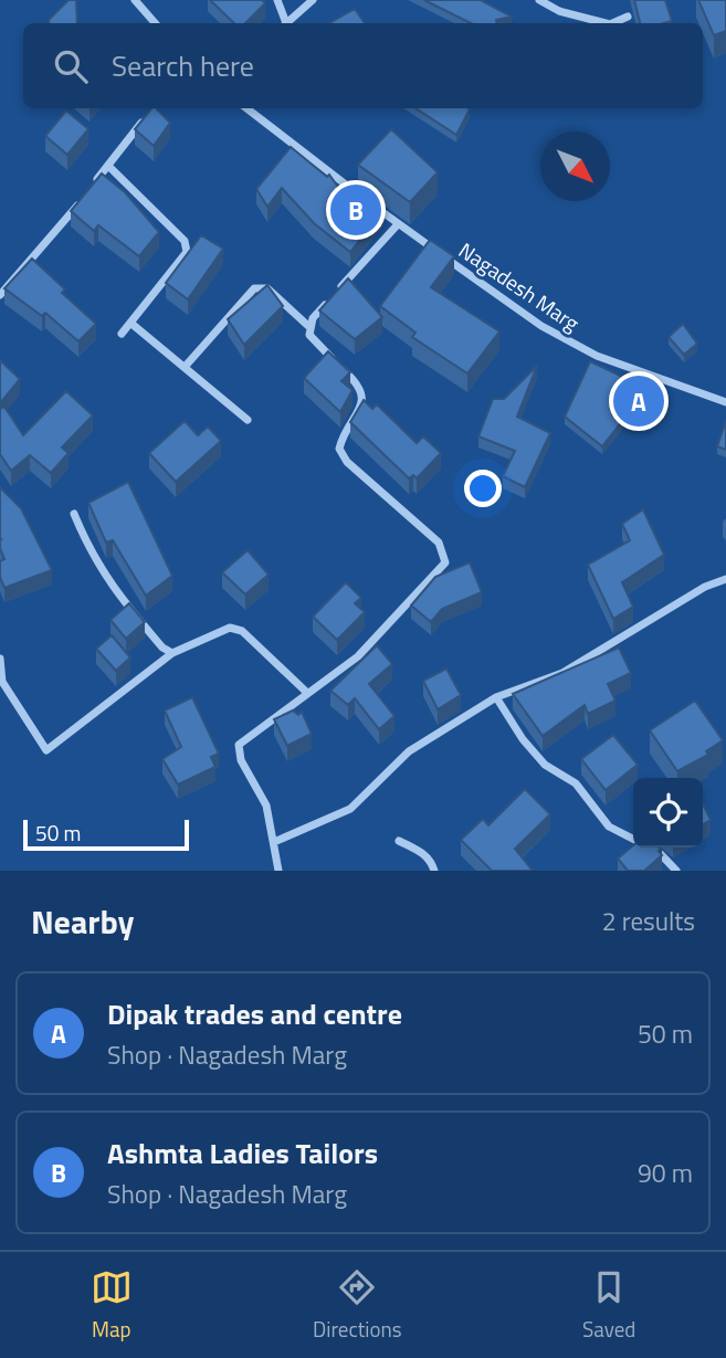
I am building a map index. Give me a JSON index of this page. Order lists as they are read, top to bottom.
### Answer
{
  "streets": {
    "street": ["Nagadesh Marg"]
  },
  "scale_bar": "50 m",
  "north": "bottom right",
  "page": {
    "search": "Search here",
    "pins": ["B", "A"],
    "scale": "50 m",
    "heading": ["Nearby", "2 results"],
    "list": [
      {
        "mark": "A",
        "name": "Dipak trades and centre",
        "note": "Shop · Nagadesh Marg",
        "value": "50 m"
      },
      {
        "mark": "B",
        "name": "Ashmta Ladies Tailors",
        "note": "Shop · Nagadesh Marg",
        "value": "90 m"
      }
    ],
    "nav": ["Map", "Directions", "Saved"]
  }
}
